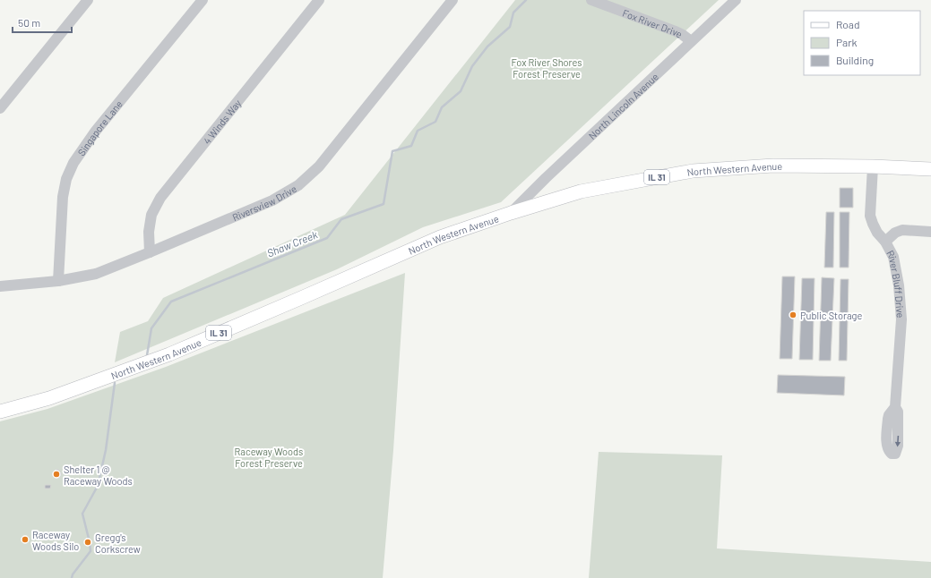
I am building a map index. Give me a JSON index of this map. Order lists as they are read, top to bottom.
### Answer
{
  "streets": {
    "main road": ["North Western Avenue", "IL 31"],
    "street": [
      "Fox River Drive",
      "North Lincoln Avenue",
      "4 Winds Way",
      "Singapore Lane",
      "Riversview Drive",
      "River Bluff Drive"
    ]
  },
  "crossings": [
    ["Fox River Drive", "North Lincoln Avenue"],
    ["North Lincoln Avenue", "North Western Avenue"],
    ["4 Winds Way", "Riversview Drive"],
    ["Singapore Lane", "Riversview Drive"],
    ["North Western Avenue", "River Bluff Drive"]
  ],
  "water": ["Shaw Creek"],
  "parks": ["Fox River Shores Forest Preserve", "Raceway Woods Forest Preserve"],
  "places": [
    "Public Storage",
    "Shelter 1 @ Raceway Woods",
    "Raceway Woods Silo",
    "Gregg's Corkscrew"
  ],
  "legend": ["Road", "Park", "Building"],
  "scale_bar": "50 m"
}
